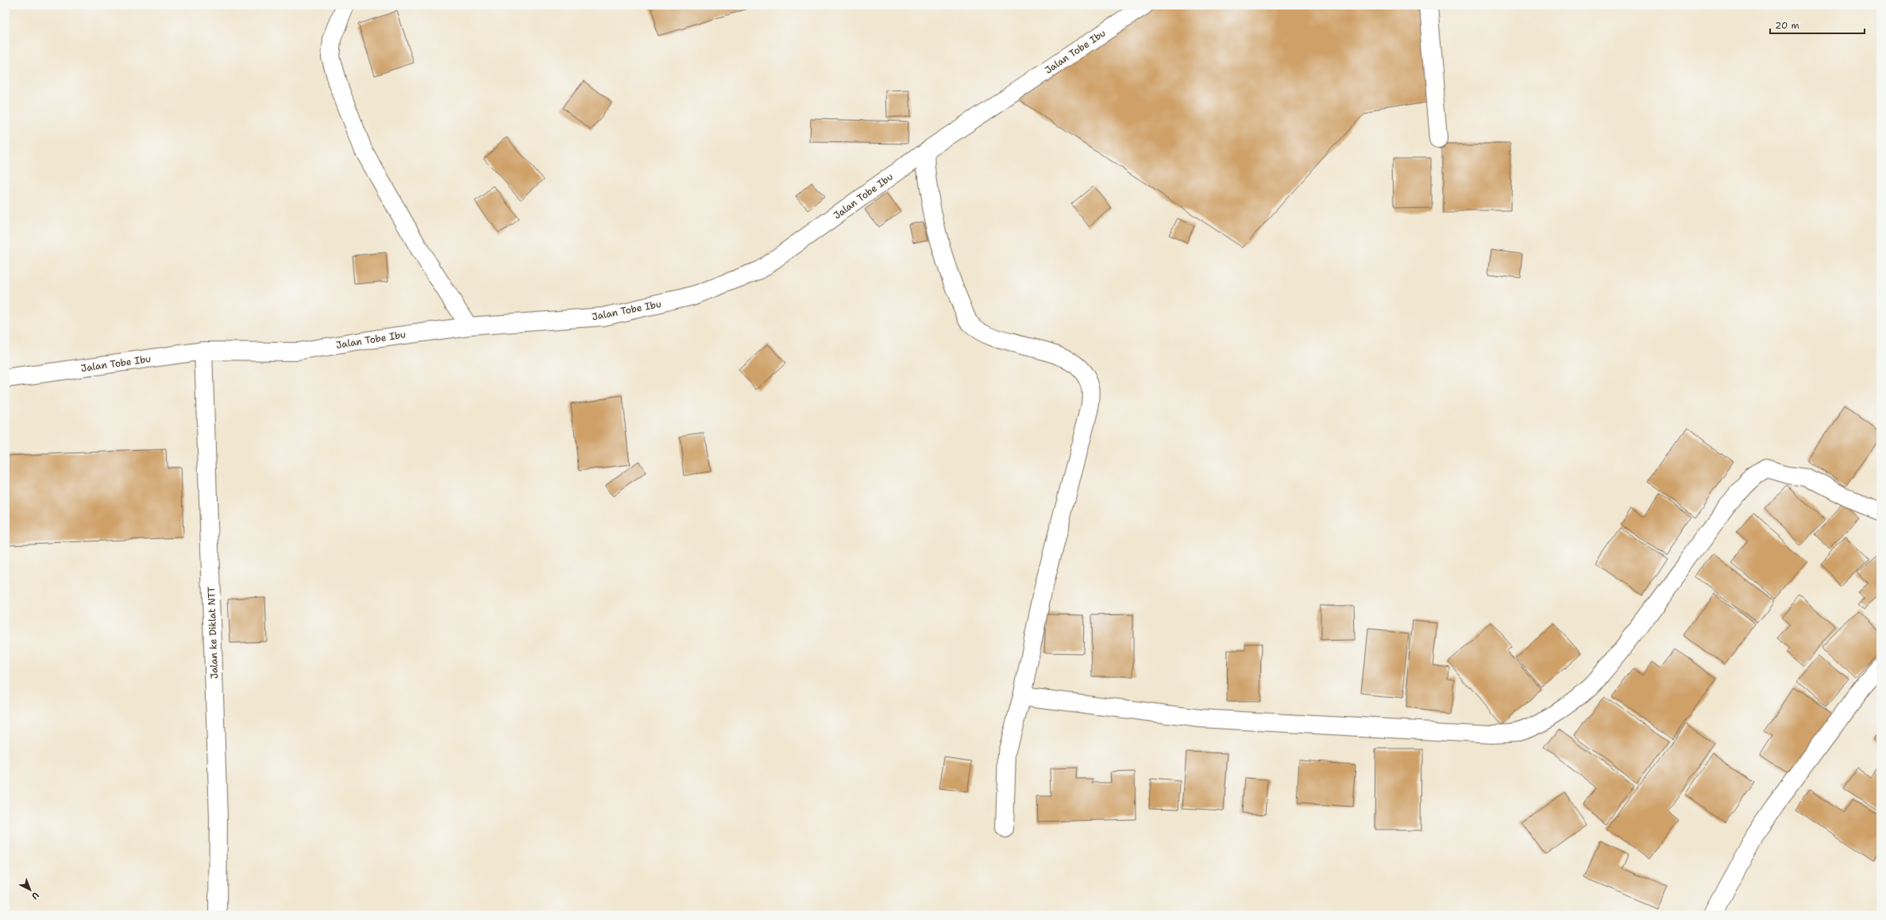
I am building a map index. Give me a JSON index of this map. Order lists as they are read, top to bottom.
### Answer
{
  "streets": {
    "street": ["Jalan Tobe Ibu", "Jalan ke Diklat NTT"]
  },
  "crossings": [
    ["Jalan Tobe Ibu", "Jalan ke Diklat NTT"]
  ],
  "scale_bar": "20 m",
  "north": "bottom right"
}
